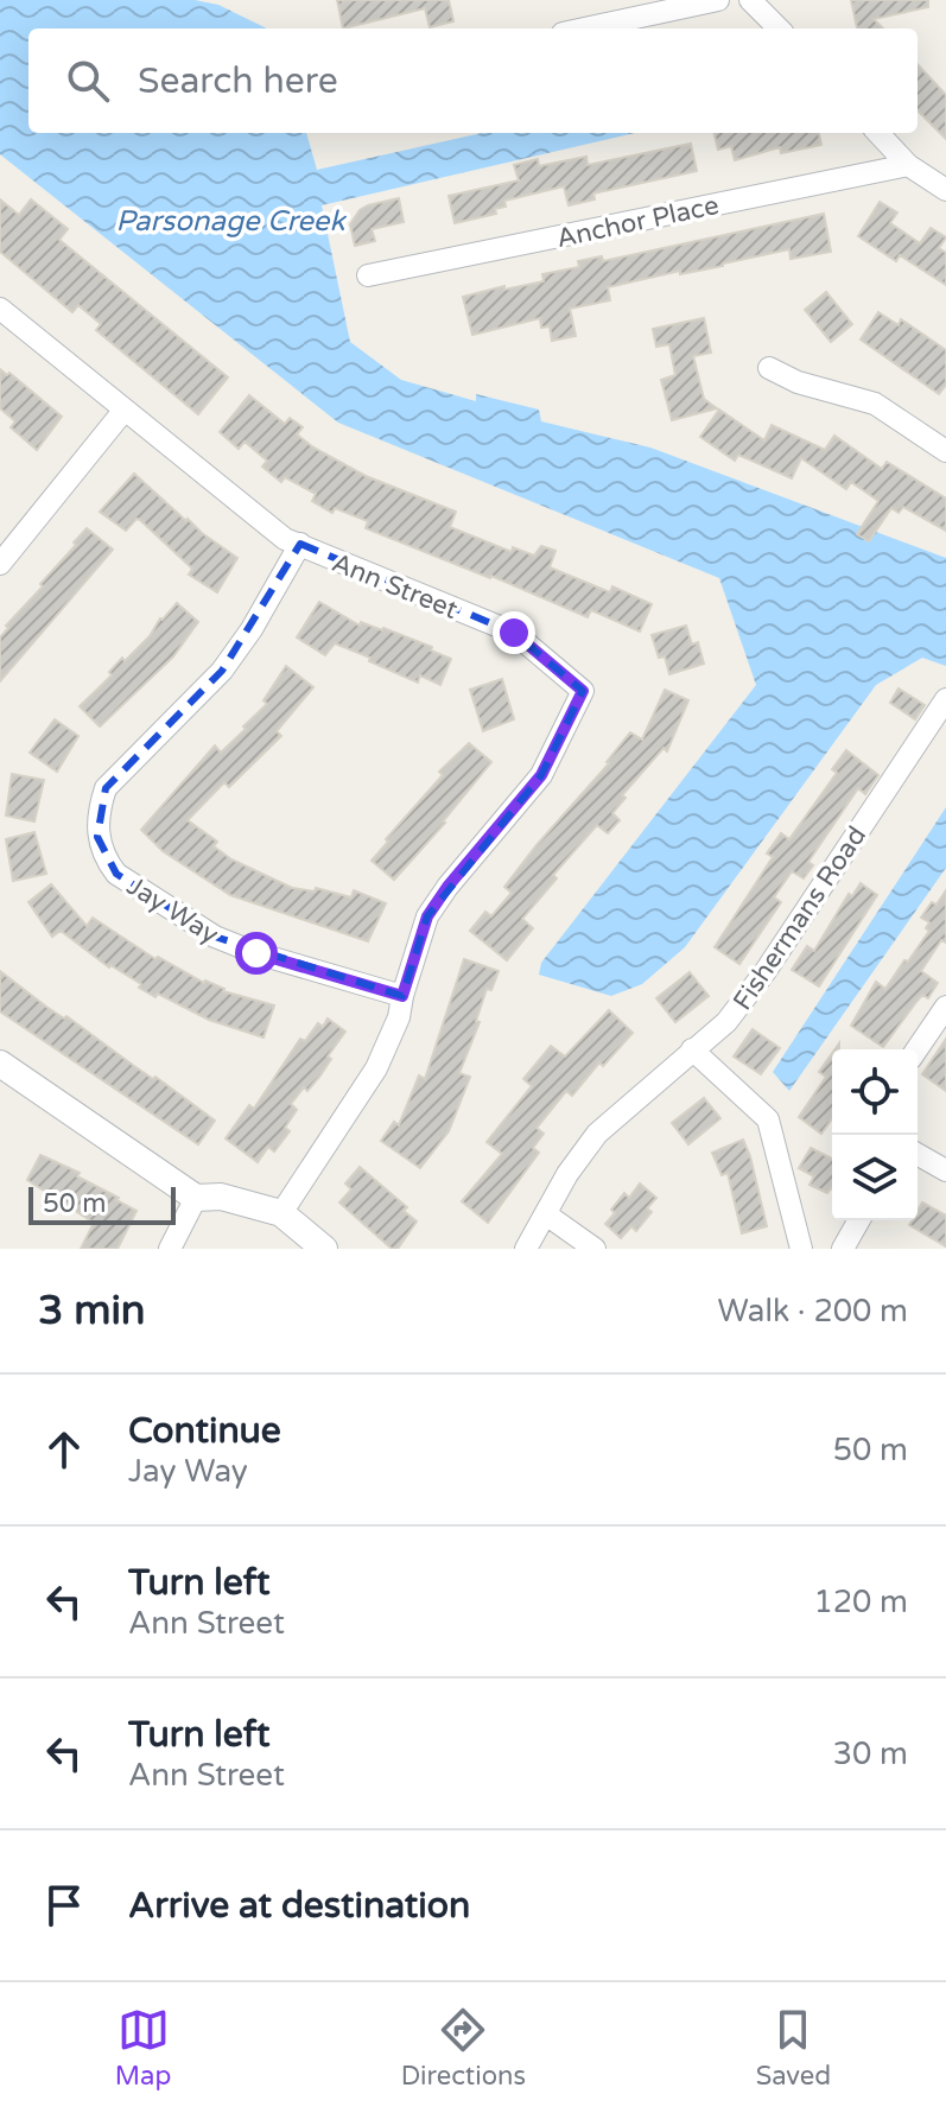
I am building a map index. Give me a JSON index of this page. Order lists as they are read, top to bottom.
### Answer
{
  "streets": {
    "street": [
      "Anchor Place",
      "Ann Street",
      "Jay Way",
      "Fishermans Road"
    ]
  },
  "crossings": [
    ["Ann Street", "Jay Way"]
  ],
  "water": ["Parsonage Creek"],
  "scale_bar": "50 m",
  "page": {
    "search": "Search here",
    "scale": "50 m",
    "heading": ["3 min", "Walk · 200 m"],
    "list": [
      ["Continue", "Jay Way", "50 m"],
      ["Turn left", "Ann Street", "120 m"],
      ["Turn left", "Ann Street", "30 m"],
      "Arrive at destination"
    ],
    "nav": ["Map", "Directions", "Saved"]
  }
}
